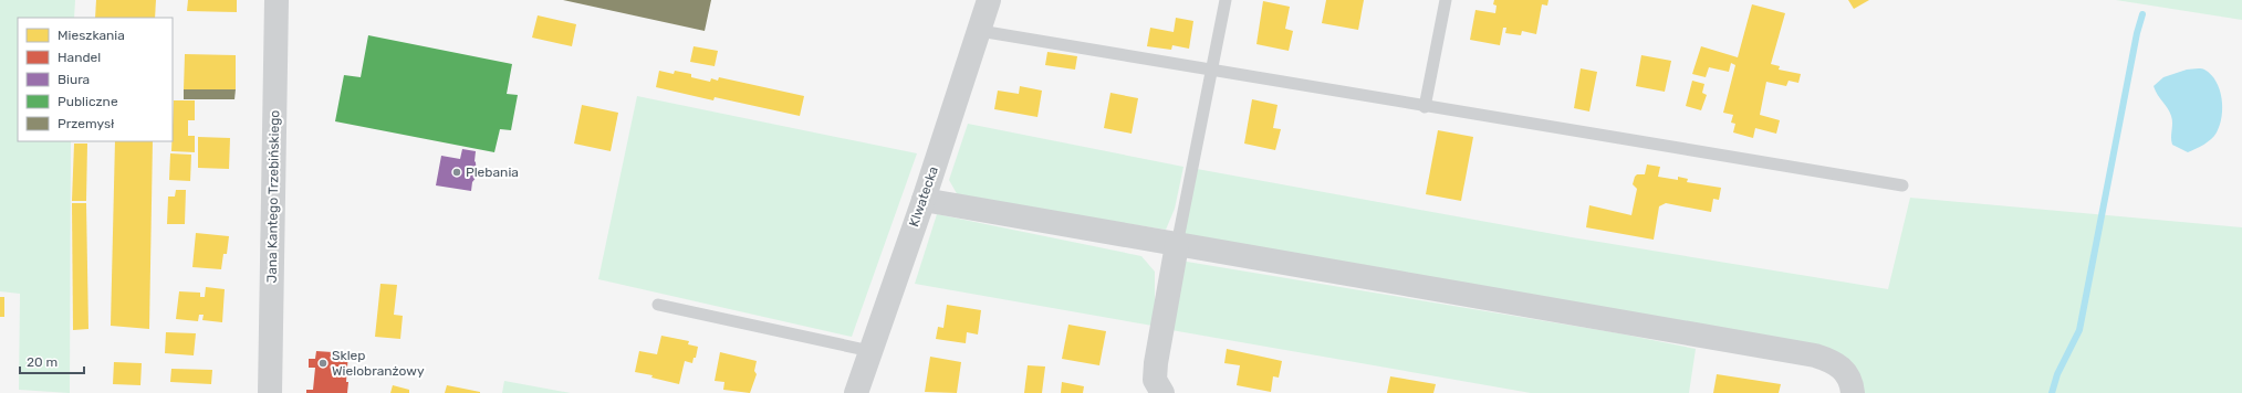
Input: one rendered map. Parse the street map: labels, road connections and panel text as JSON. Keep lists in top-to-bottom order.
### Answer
{
  "streets": {
    "street": ["Jana Kantego Trzebińskiego", "Klwatecka"]
  },
  "places": ["Plebania", "Sklep Wielobranżowy"],
  "legend": [
    "Mieszkania",
    "Handel",
    "Biura",
    "Publiczne",
    "Przemysł"
  ],
  "scale_bar": "20 m"
}
